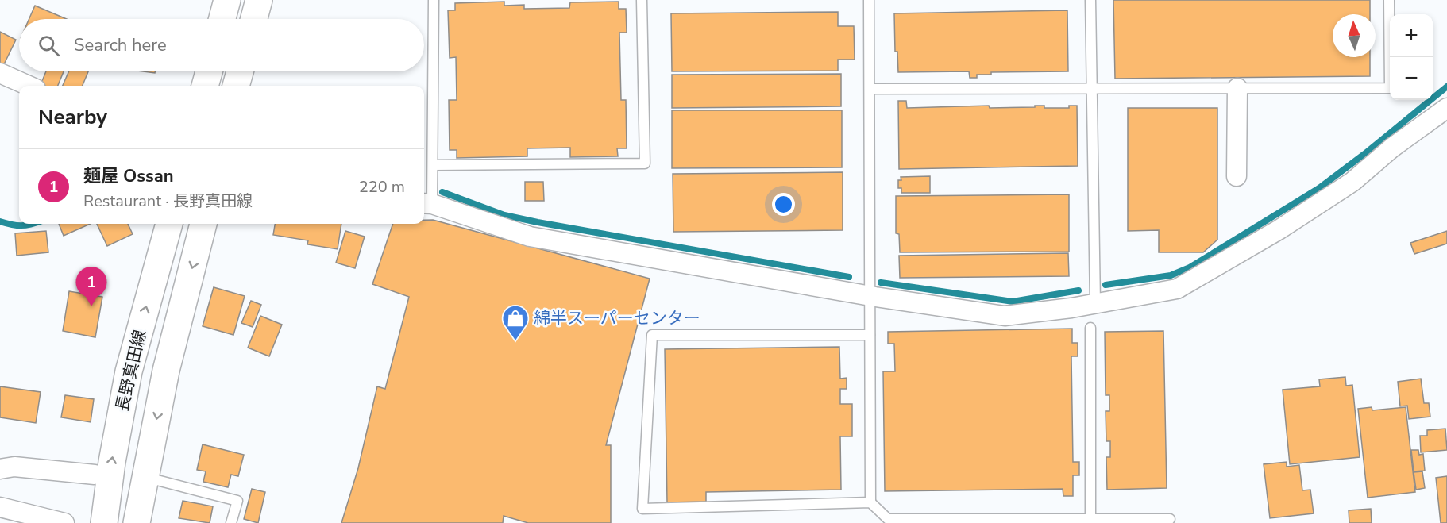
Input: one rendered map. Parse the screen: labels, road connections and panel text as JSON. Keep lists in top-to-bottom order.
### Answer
{
  "streets": {
    "main road": ["長野真田線"]
  },
  "places": {
    "shop": ["綿半スーパーセンター"]
  },
  "north": "top",
  "page": {
    "map_buttons": ["+", "−"],
    "search": "Search here",
    "heading": "Nearby",
    "list": [
      {
        "mark": "1",
        "name": "麺屋 Ossan",
        "note": "Restaurant · 長野真田線",
        "value": "220 m"
      }
    ],
    "pins": "1"
  }
}
